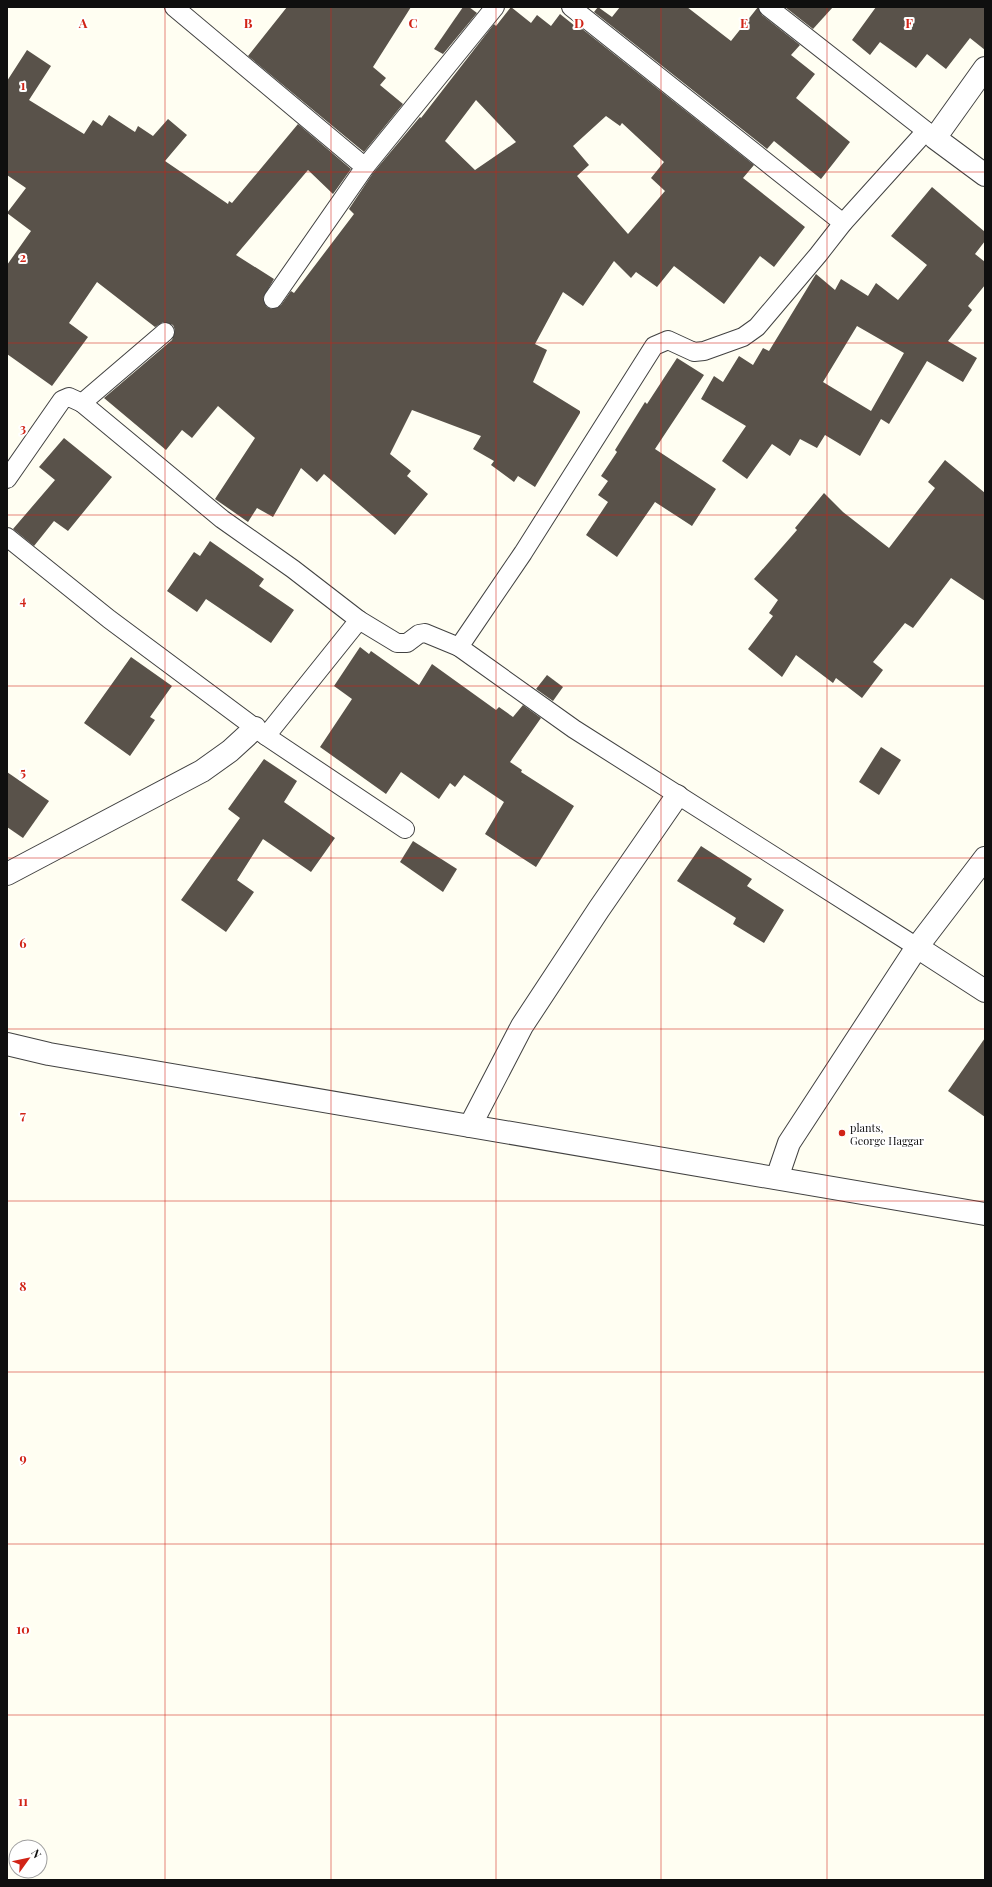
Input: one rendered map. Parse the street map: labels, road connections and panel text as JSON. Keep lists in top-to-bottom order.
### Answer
{
  "places": ["plants, George Haggar"],
  "north": "top right",
  "grid": {
    "columns": [
      "A",
      "B",
      "C",
      "D",
      "E",
      "F"
    ],
    "rows": [
      "1",
      "2",
      "3",
      "4",
      "5",
      "6",
      "7",
      "8",
      "9",
      "10",
      "11"
    ]
  }
}
